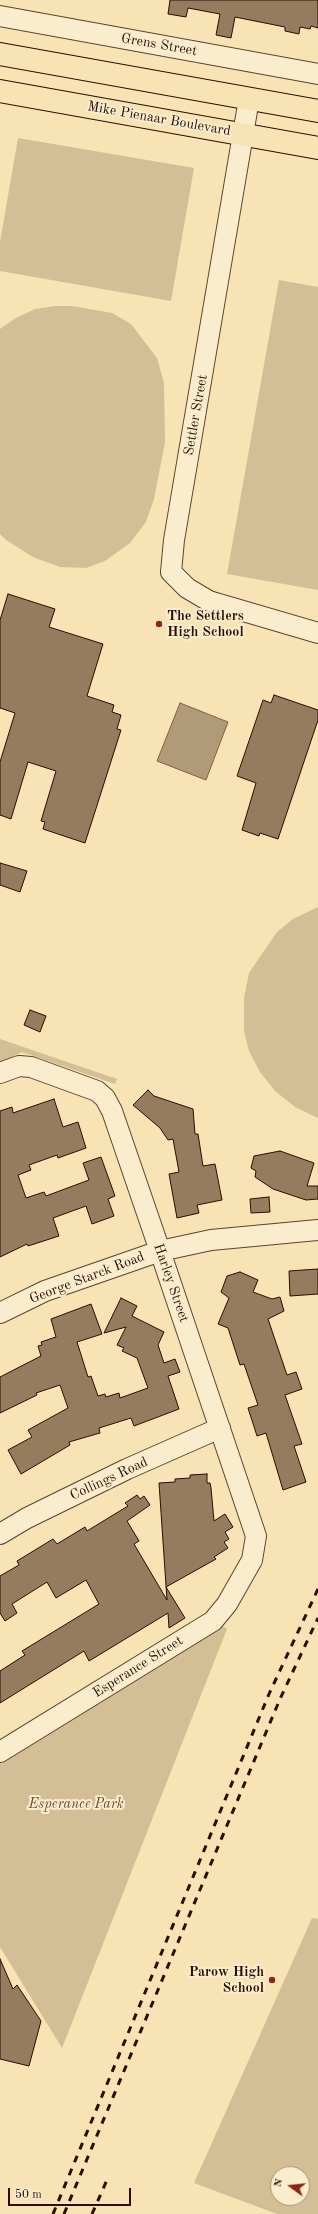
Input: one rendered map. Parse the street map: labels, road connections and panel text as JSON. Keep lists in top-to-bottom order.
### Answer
{
  "streets": {
    "main road": ["Mike Pienaar Boulevard"],
    "street": [
      "Grens Street",
      "Settler Street",
      "George Starck Road",
      "Harley Street",
      "Collings Road",
      "Esperance Street"
    ]
  },
  "crossings": [
    ["Mike Pienaar Boulevard", "Settler Street"],
    ["George Starck Road", "Harley Street"],
    ["Harley Street", "Collings Road"],
    ["Harley Street", "Esperance Street"]
  ],
  "parks": ["Esperance Park"],
  "places": ["The Settlers High School", "Parow High School"],
  "scale_bar": "50 m",
  "north": "left"
}
